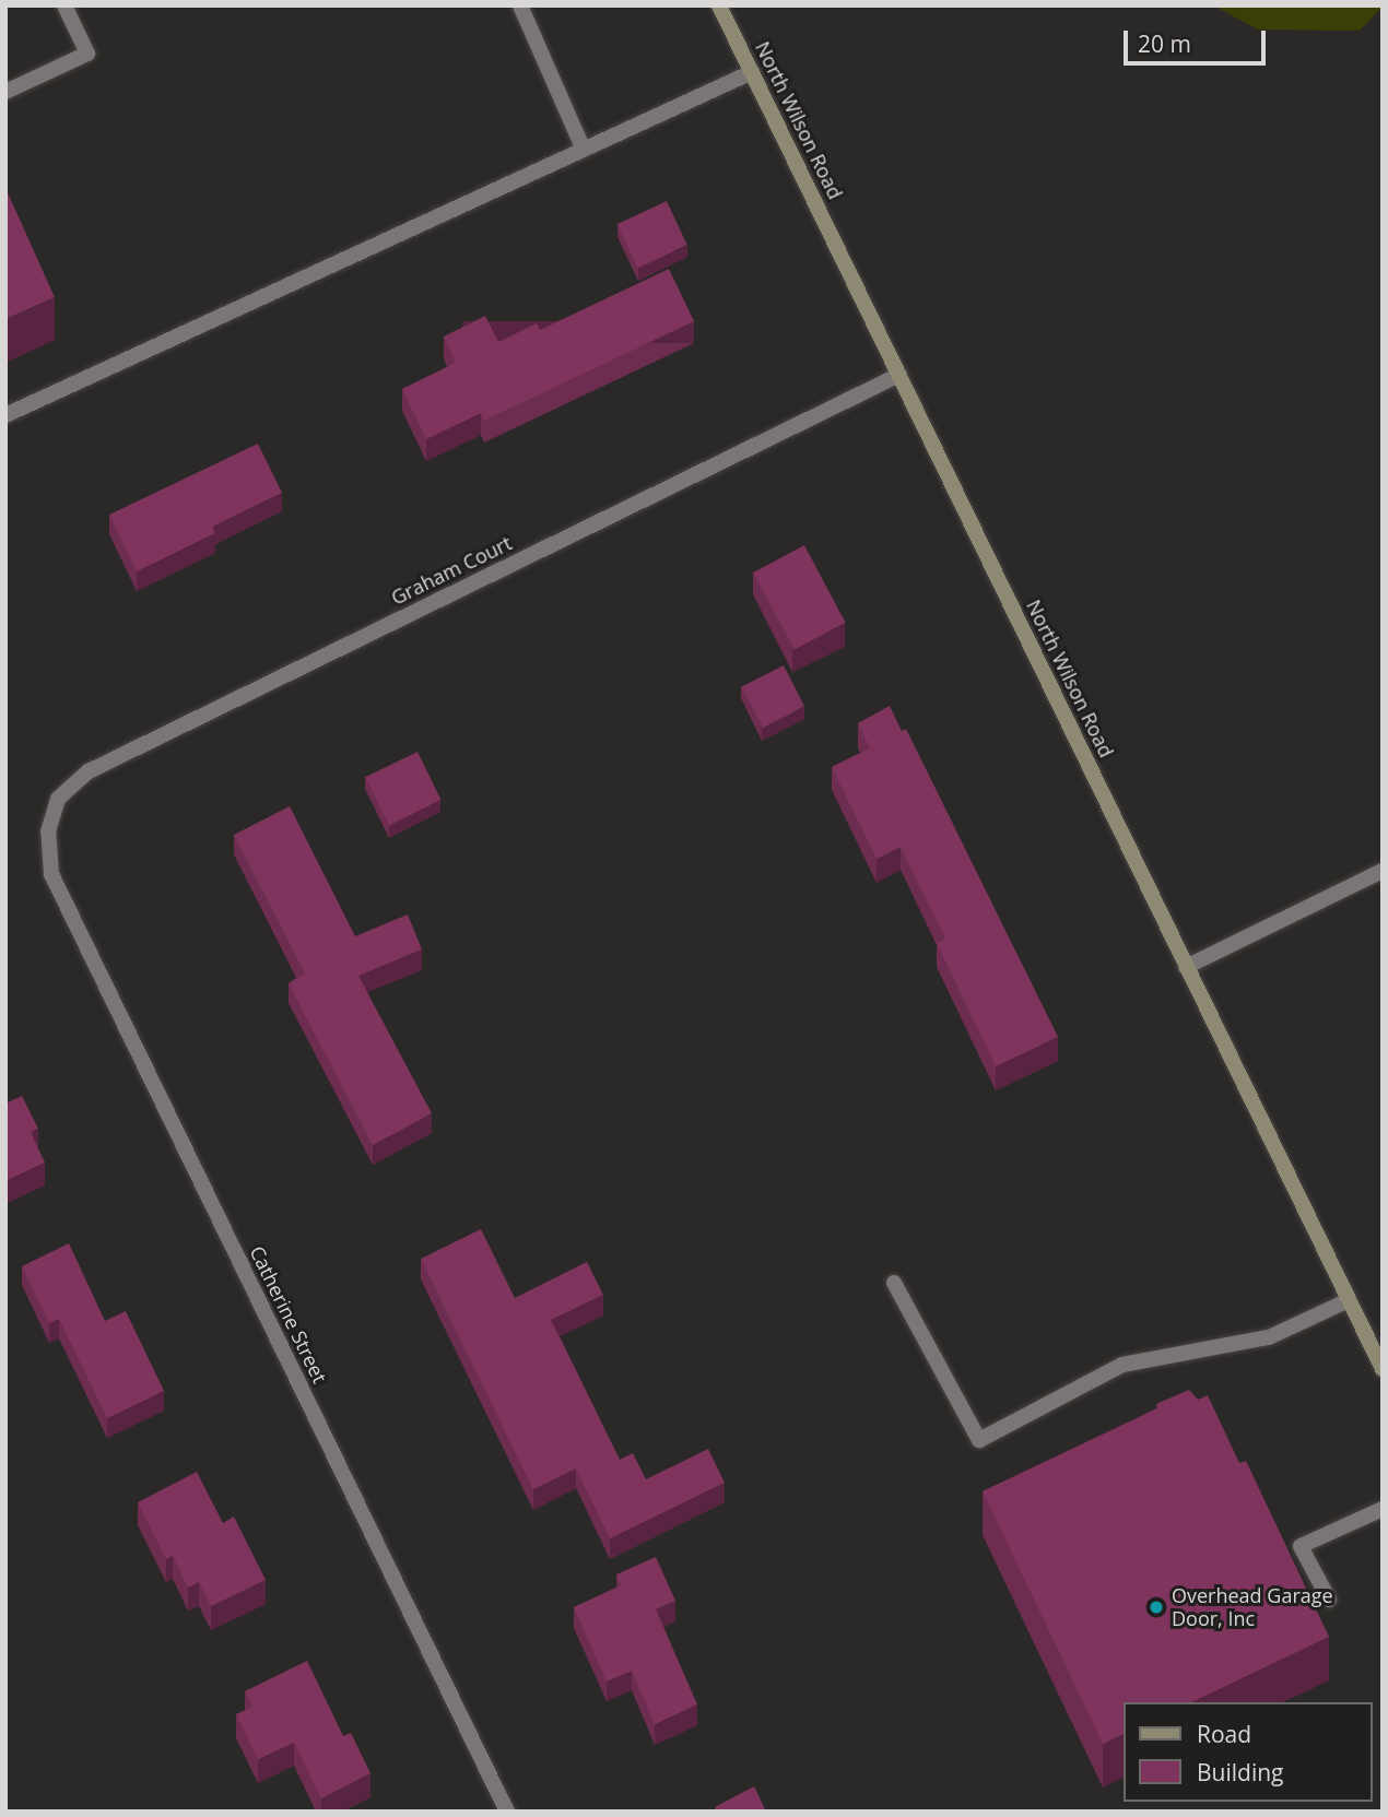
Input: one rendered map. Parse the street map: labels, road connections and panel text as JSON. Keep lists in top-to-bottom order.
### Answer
{
  "streets": {
    "street": ["North Wilson Road", "Graham Court", "Catherine Street"]
  },
  "crossings": [
    ["North Wilson Road", "Graham Court"],
    ["Graham Court", "Catherine Street"]
  ],
  "places": ["Overhead Garage Door, Inc"],
  "legend": ["Road", "Building"],
  "scale_bar": "20 m"
}
